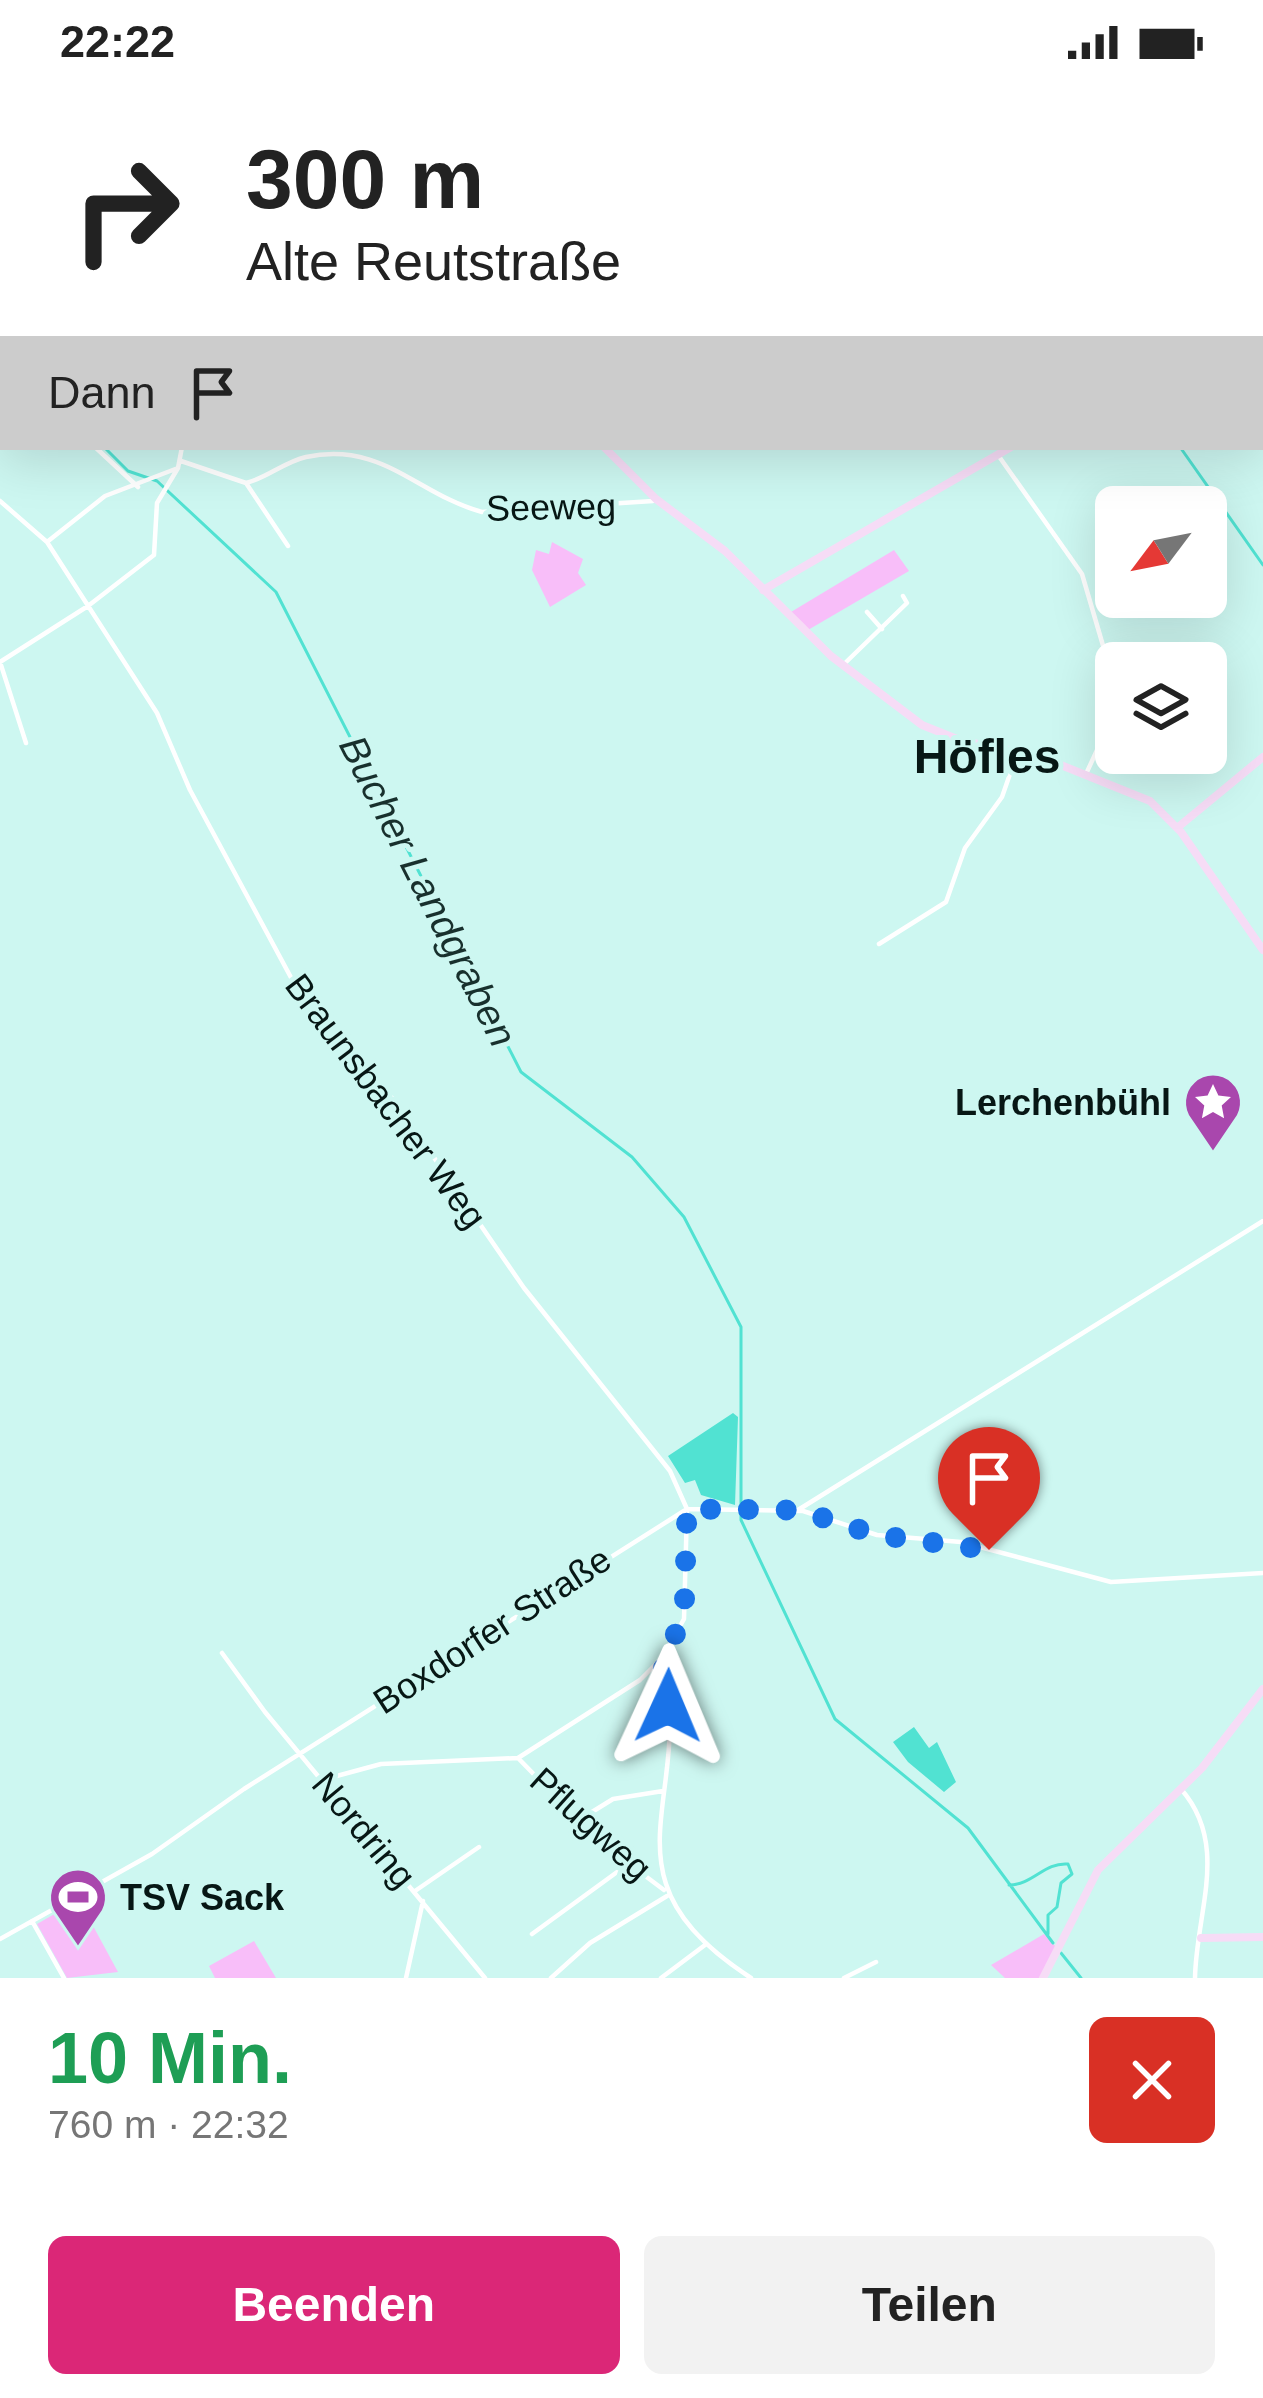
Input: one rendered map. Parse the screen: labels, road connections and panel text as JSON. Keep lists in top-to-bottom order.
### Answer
{
  "streets": {
    "street": [
      "Seeweg",
      "Braunsbacher Weg",
      "Boxdorfer Straße",
      "Pflugweg",
      "Nordring"
    ]
  },
  "crossings": [
    ["Braunsbacher Weg", "Boxdorfer Straße"],
    ["Boxdorfer Straße", "Nordring"]
  ],
  "districts": ["Höfles"],
  "water": ["Bucher Landgraben"],
  "places": {
    "place": ["Lerchenbühl"],
    "sports": ["TSV Sack"]
  },
  "north": "bottom left",
  "page": {
    "status": "22:22",
    "turn": ["300 m", "Alte Reutstraße"],
    "then": "Dann",
    "heading": ["10 Min.", "760 m · 22:32"],
    "buttons": ["Beenden", "Teilen"]
  }
}
